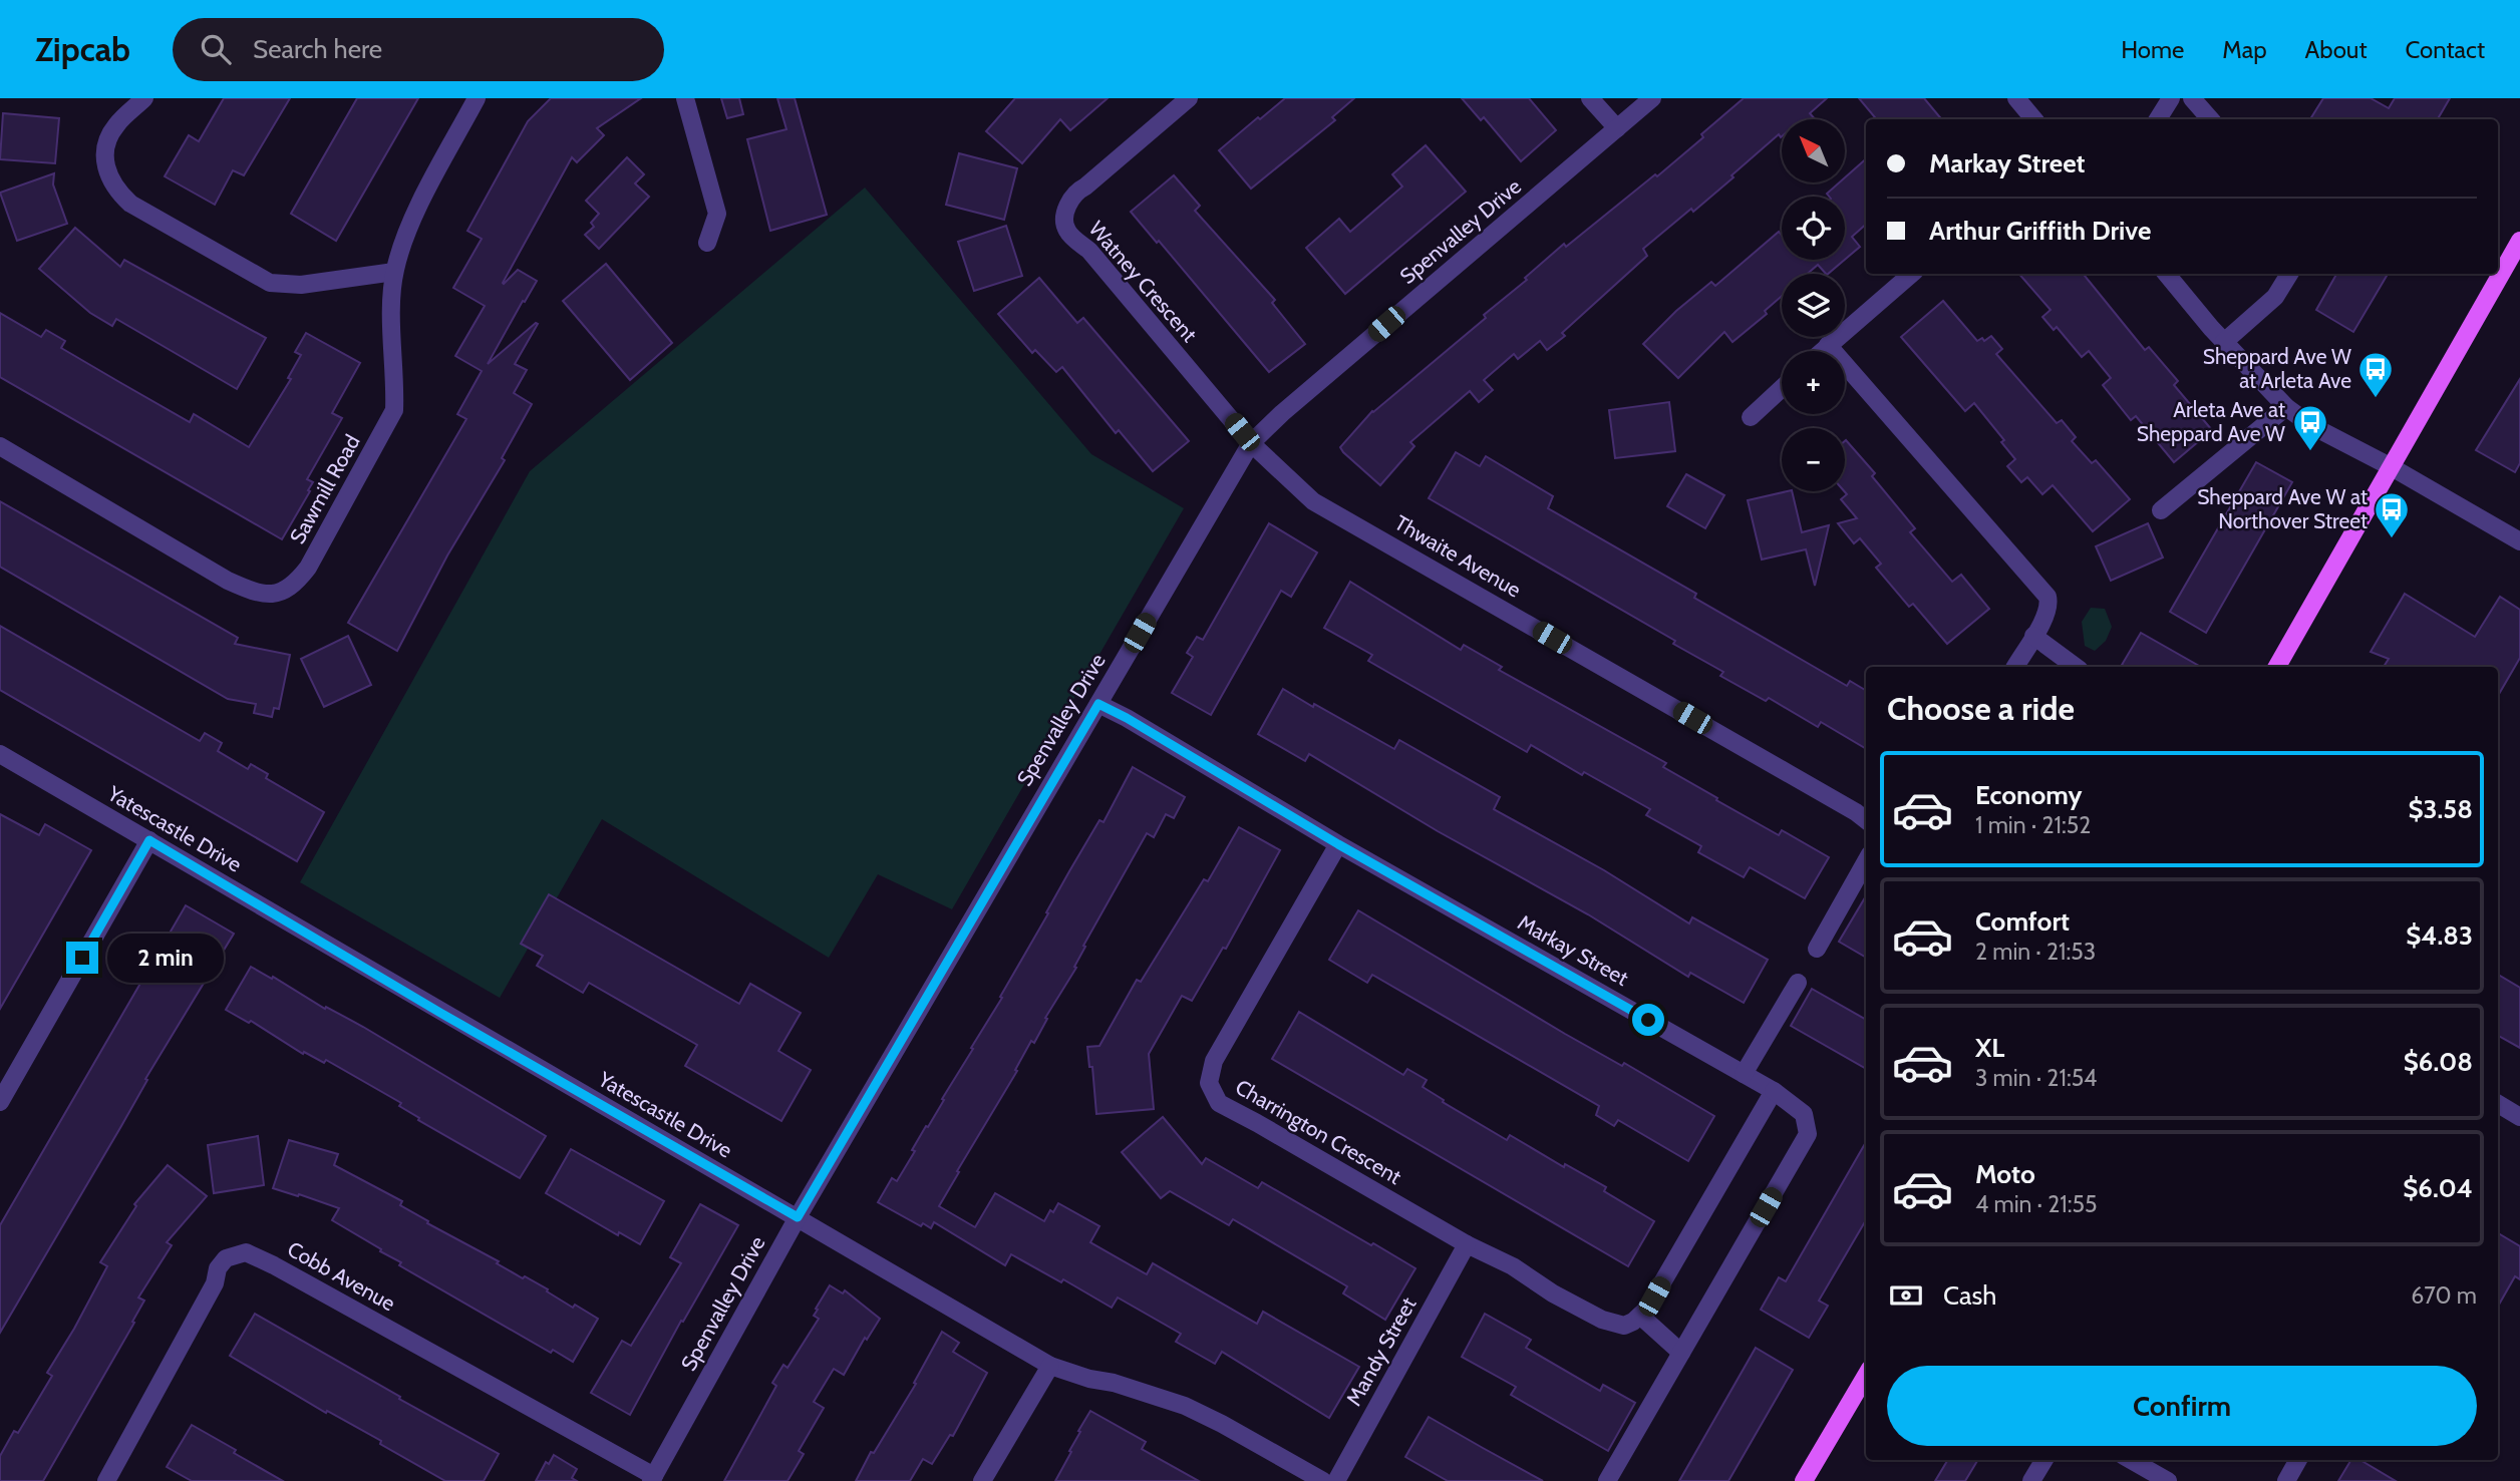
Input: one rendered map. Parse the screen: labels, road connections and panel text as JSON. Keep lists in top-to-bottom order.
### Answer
{
  "streets": {
    "street": [
      "Spenvalley Drive",
      "Watney Crescent",
      "Sawmill Road",
      "Thwaite Avenue",
      "Yatescastle Drive",
      "Markay Street",
      "Charrington Crescent",
      "Cobb Avenue",
      "Mandy Street"
    ]
  },
  "crossings": [
    ["Spenvalley Drive", "Watney Crescent"],
    ["Spenvalley Drive", "Thwaite Avenue"],
    ["Spenvalley Drive", "Yatescastle Drive"],
    ["Spenvalley Drive", "Markay Street"],
    ["Spenvalley Drive", "Cobb Avenue"],
    ["Watney Crescent", "Thwaite Avenue"],
    ["Markay Street", "Charrington Crescent"],
    ["Charrington Crescent", "Mandy Street"]
  ],
  "places": {
    "bus stop": ["Sheppard Ave W at Arleta Ave", "Arleta Ave at Sheppard Ave W", "Sheppard Ave W at Northover Street"]
  },
  "north": "top left",
  "page": {
    "header": "Zipcab",
    "search": "Search here",
    "nav": [
      "Home",
      "Map",
      "About",
      "Contact"
    ],
    "map_buttons": ["+", "−"],
    "banner": ["Markay Street", "Arthur Griffith Drive"],
    "heading": "Choose a ride",
    "list": [
      {
        "name": "Economy",
        "note": "1 min · 21:52",
        "value": "$3.58"
      },
      {
        "name": "Comfort",
        "note": "2 min · 21:53",
        "value": "$4.83"
      },
      {
        "name": "XL",
        "note": "3 min · 21:54",
        "value": "$6.08"
      },
      {
        "name": "Moto",
        "note": "4 min · 21:55",
        "value": "$6.04"
      }
    ],
    "bubble": "2 min",
    "pay": ["Cash", "670 m"],
    "buttons": "Confirm"
  }
}
